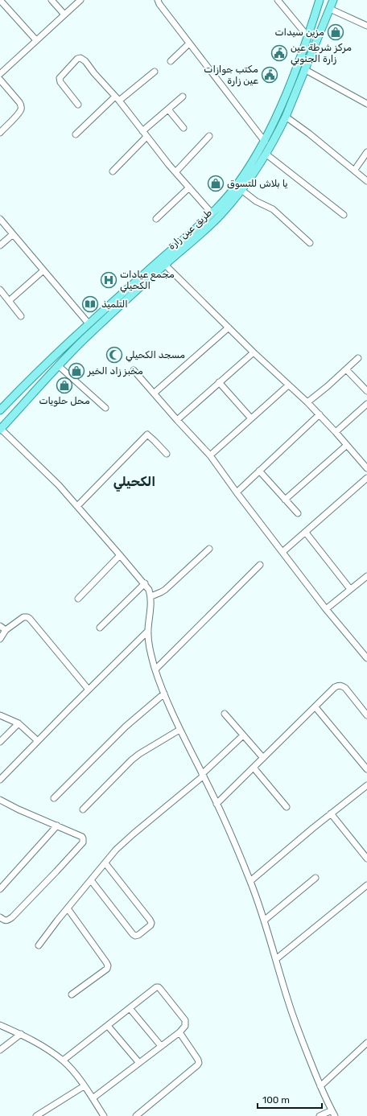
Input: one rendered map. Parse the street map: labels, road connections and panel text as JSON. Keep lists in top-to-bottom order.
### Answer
{
  "streets": {
    "main road": ["طريق عين زارة"]
  },
  "districts": ["الكحيلي"],
  "places": {
    "shop": [
      "مزين سيدات",
      "يا بلاش للتسوق",
      "مخبز زاد الخير",
      "محل حلويات"
    ],
    "public building": ["مركز شرطة عين زارة الجنوبي", "مكتب جوازات عين زارة"],
    "hospital": ["مجمع عيادات الكحيلي"],
    "library": ["التلميذ"],
    "mosque": ["مسجد الكحيلي"]
  },
  "scale_bar": "100 m"
}
